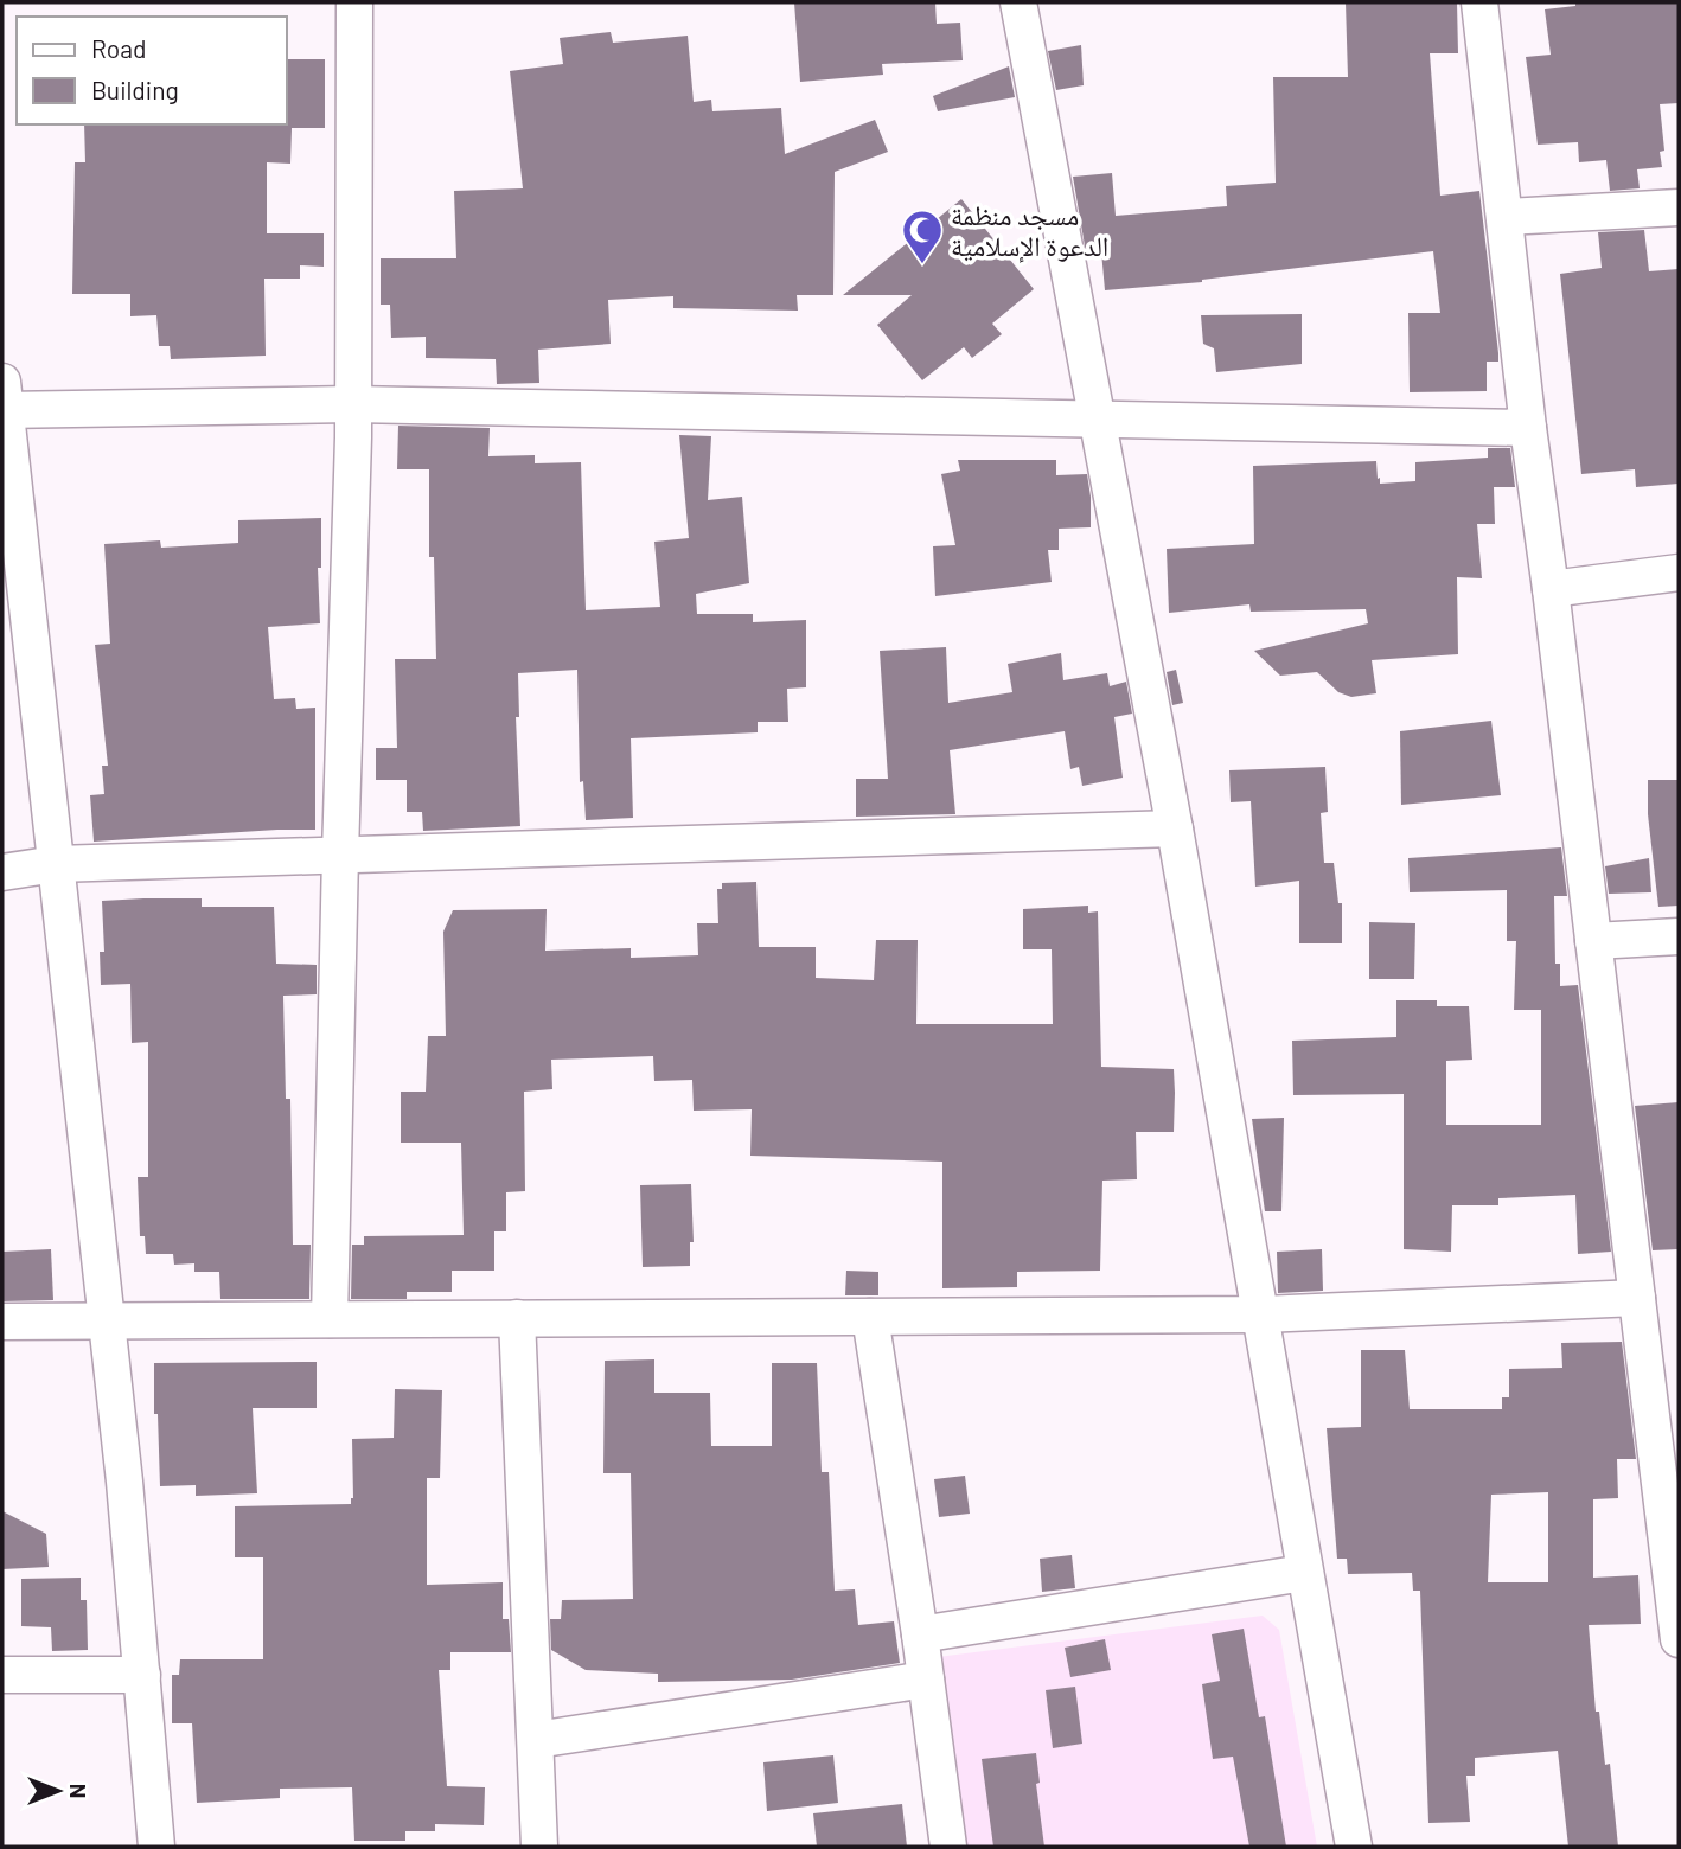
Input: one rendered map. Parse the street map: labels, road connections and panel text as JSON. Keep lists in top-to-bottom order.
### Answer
{
  "places": {
    "mosque": ["مسجد منظمة الدعوة الإسلامية"]
  },
  "legend": ["Road", "Building"],
  "north": "right"
}
